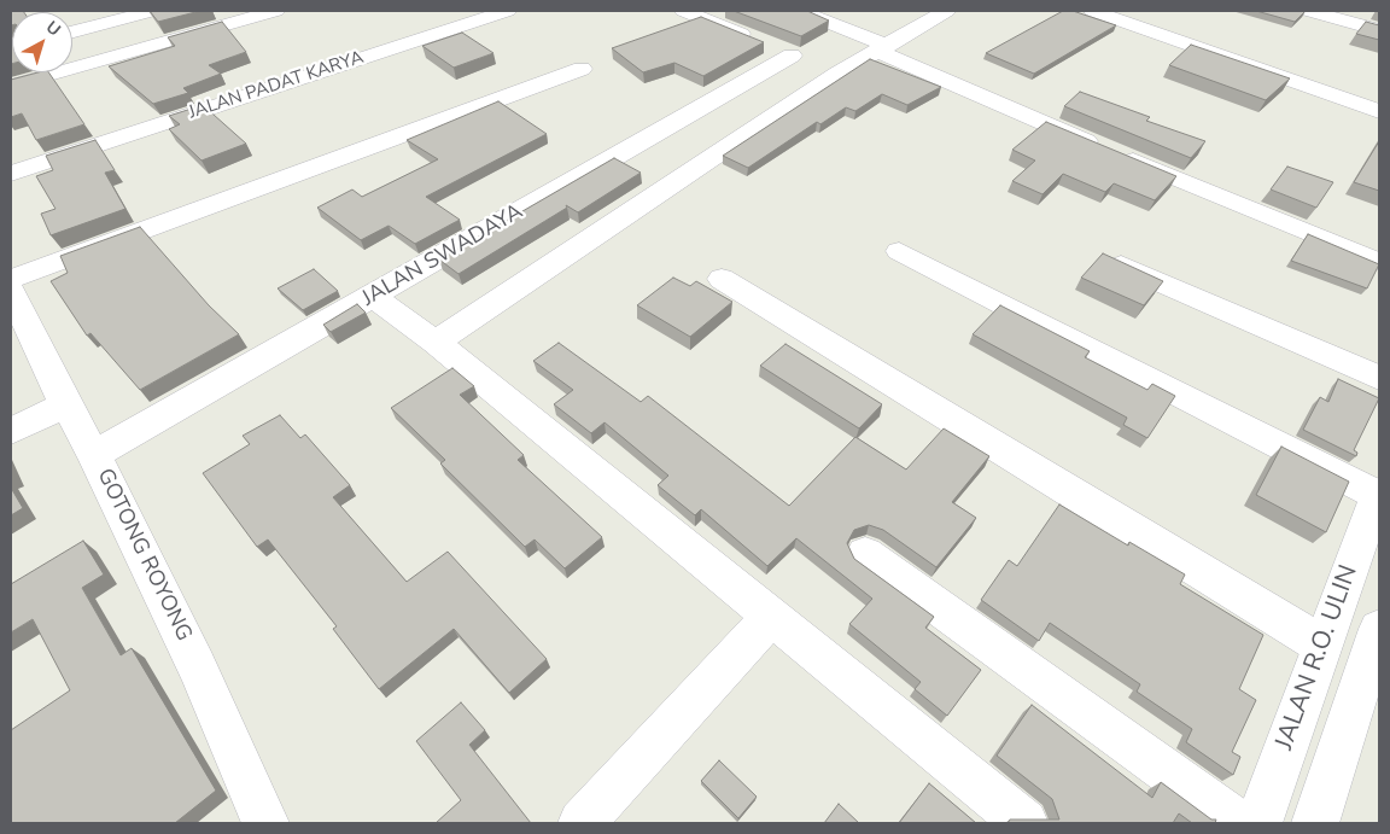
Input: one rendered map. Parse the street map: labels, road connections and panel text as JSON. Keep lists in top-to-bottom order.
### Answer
{
  "streets": {
    "street": [
      "JALAN PADAT KARYA",
      "JALAN SWADAYA",
      "GOTONG ROYONG",
      "JALAN R.O. ULIN"
    ]
  },
  "crossings": [
    ["JALAN SWADAYA", "GOTONG ROYONG"]
  ],
  "north": "top right"
}
